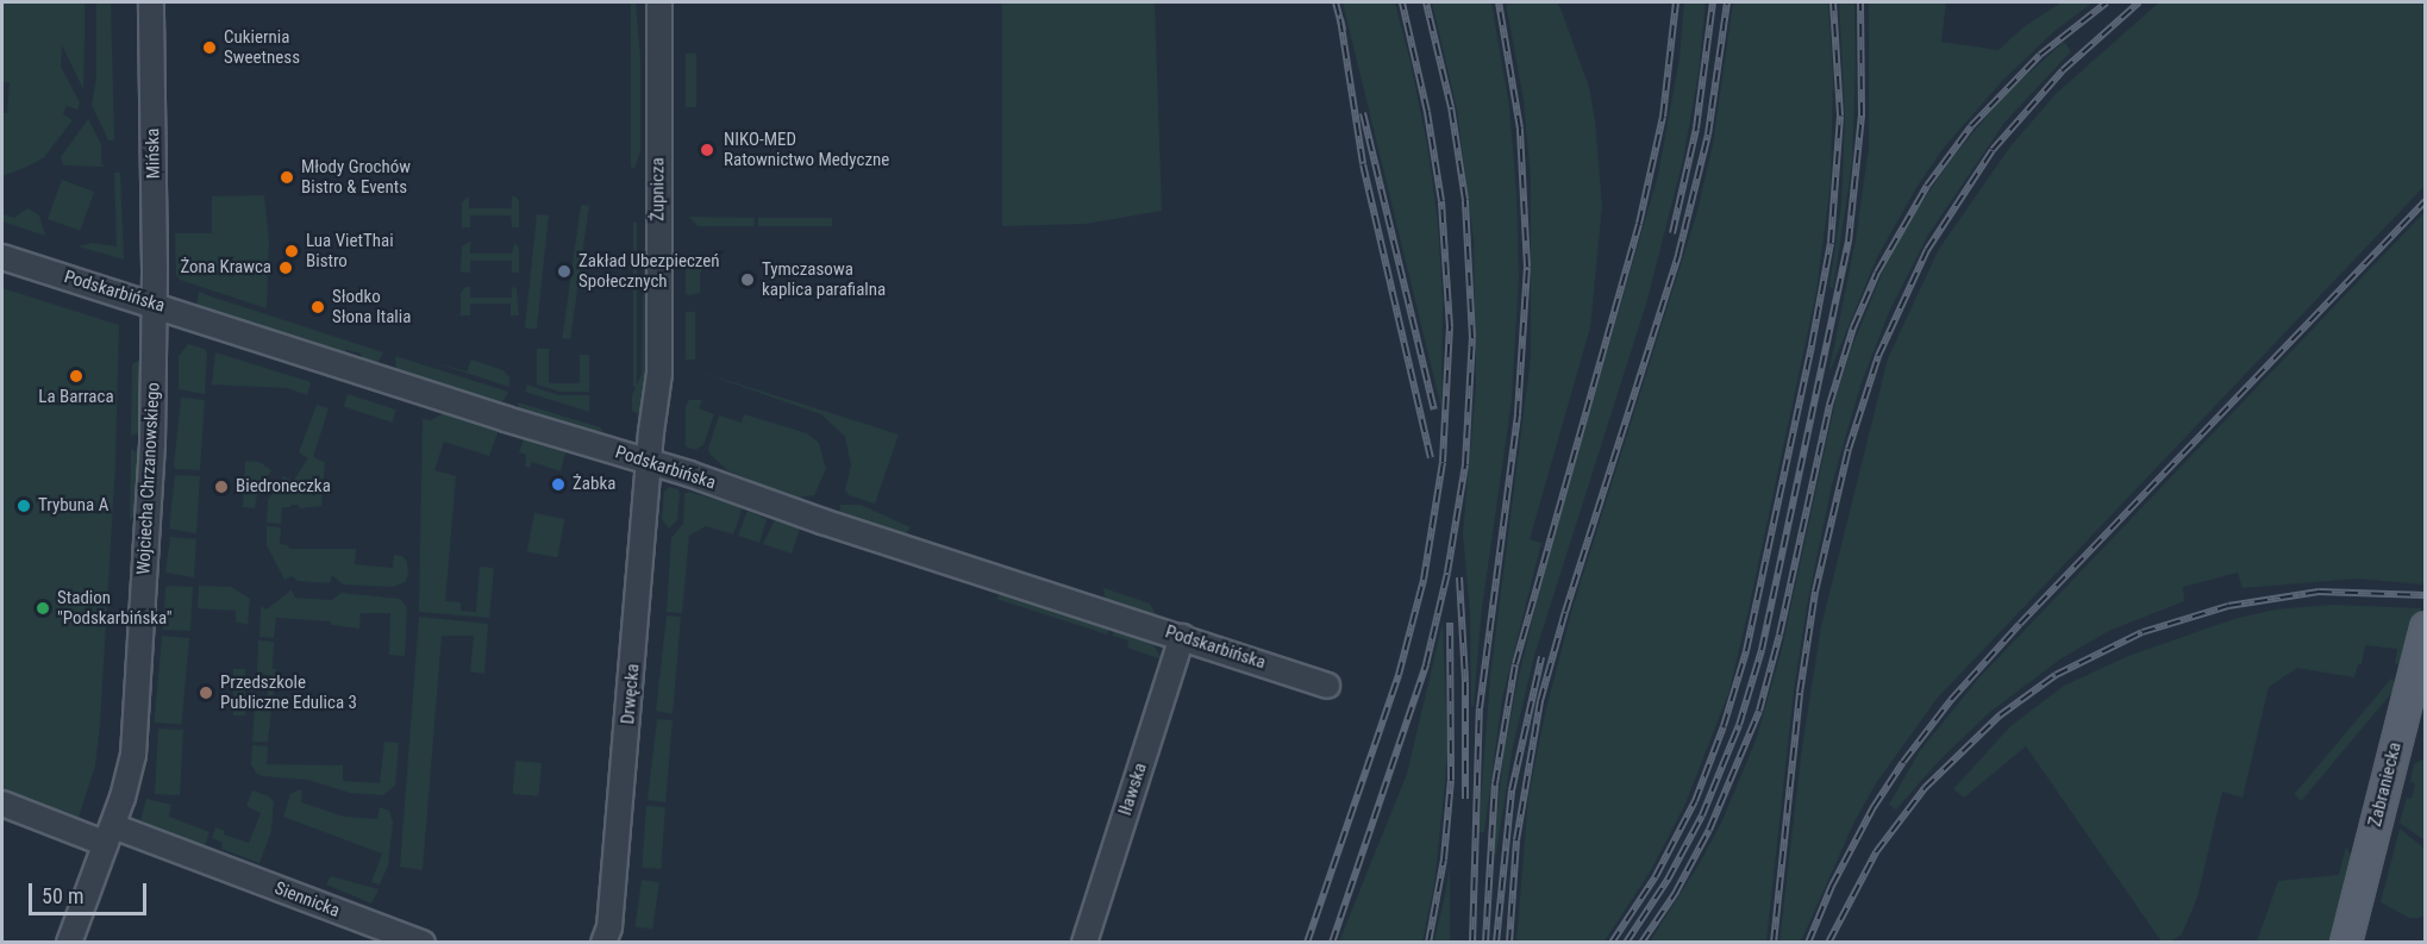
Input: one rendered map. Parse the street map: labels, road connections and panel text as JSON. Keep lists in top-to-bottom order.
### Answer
{
  "streets": {
    "main road": ["Zabraniecka"],
    "street": [
      "Mińska",
      "Żupnicza",
      "Podskarbińska",
      "Wojciecha Chrzanowskiego",
      "Drwęcka",
      "Iławska",
      "Siennicka"
    ]
  },
  "crossings": [
    ["Mińska", "Podskarbińska"],
    ["Mińska", "Wojciecha Chrzanowskiego"],
    ["Żupnicza", "Podskarbińska"],
    ["Żupnicza", "Drwęcka"],
    ["Podskarbińska", "Wojciecha Chrzanowskiego"],
    ["Podskarbińska", "Drwęcka"],
    ["Podskarbińska", "Iławska"],
    ["Wojciecha Chrzanowskiego", "Siennicka"]
  ],
  "places": [
    "Cukiernia Sweetness",
    "NIKO-MED Ratownictwo Medyczne",
    "Młody Grochów Bistro & Events",
    "Lua VietThai Bistro",
    "Żona Krawca",
    "Zakład Ubezpieczeń Społecznych",
    "Tymczasowa kaplica parafialna",
    "Słodko Słona Italia",
    "La Barraca",
    "Żabka",
    "Biedroneczka",
    "Trybuna A",
    "Stadion \"Podskarbińska\"",
    "Przedszkole Publiczne Edulica 3"
  ],
  "scale_bar": "50 m"
}
